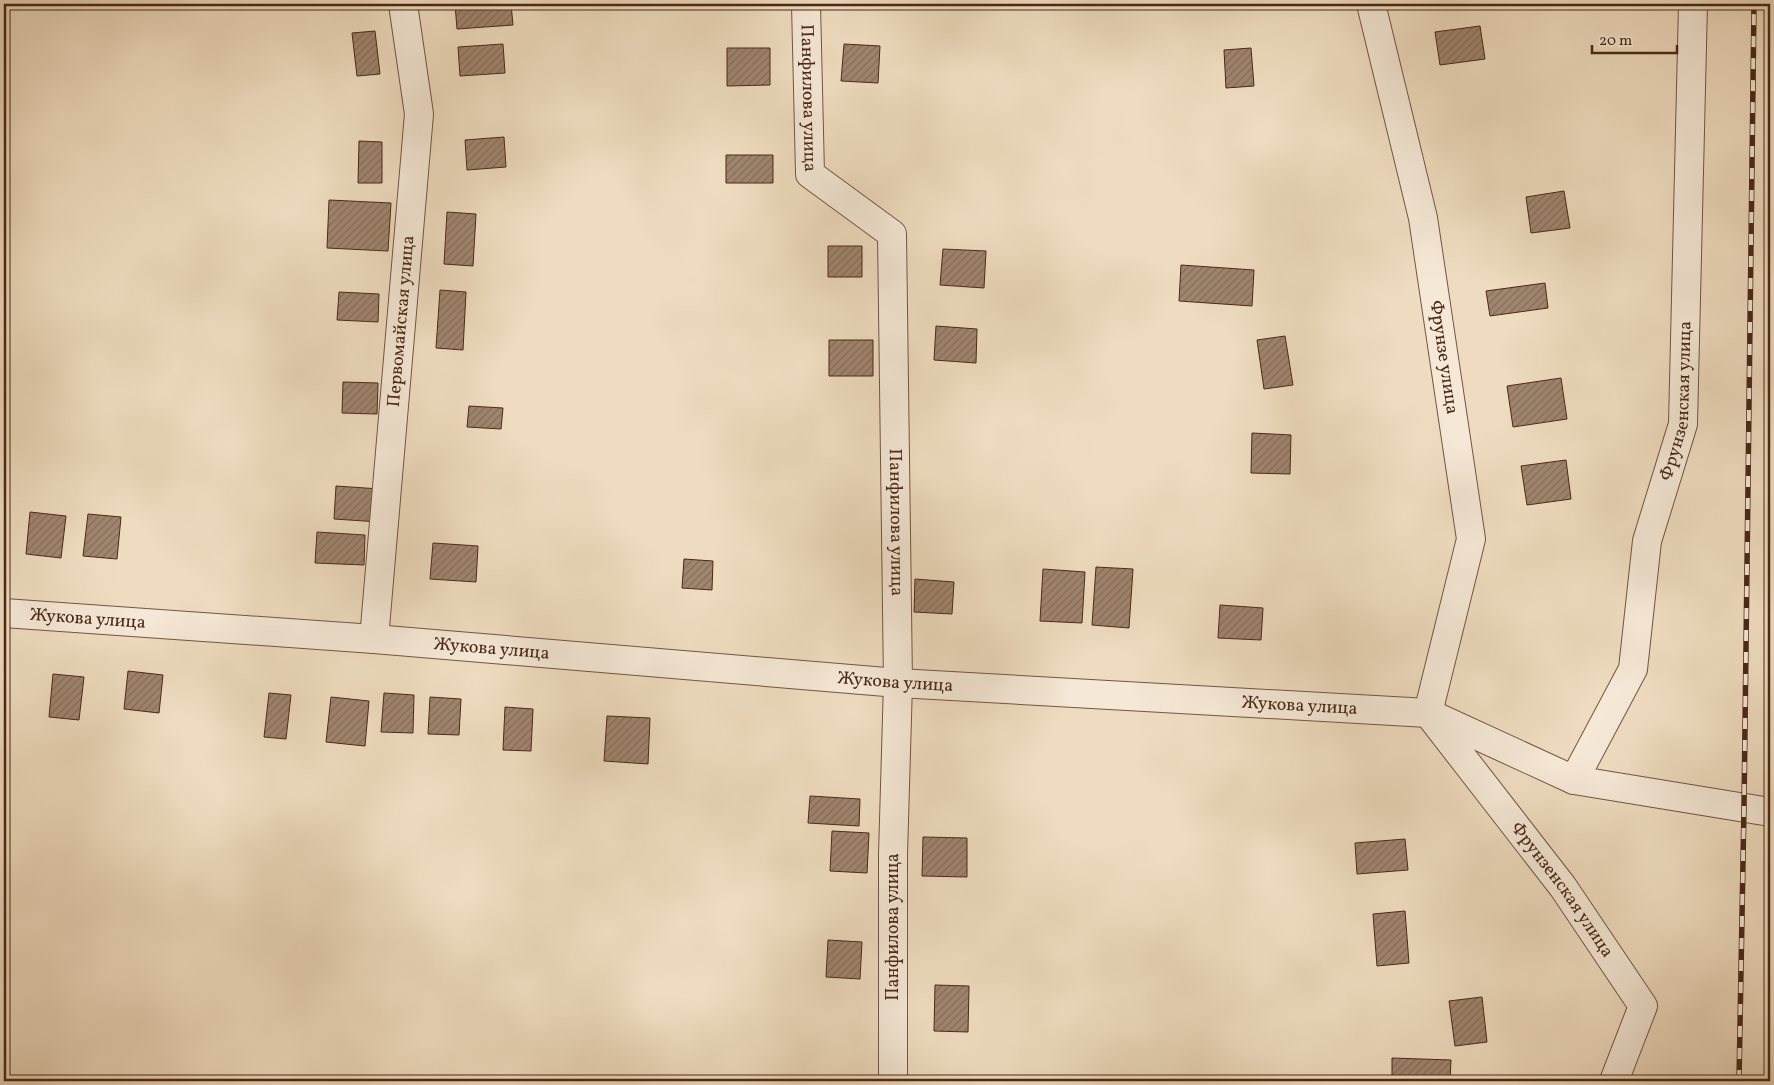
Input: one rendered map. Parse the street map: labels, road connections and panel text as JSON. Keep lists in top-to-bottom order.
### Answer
{
  "streets": {
    "street": [
      "Панфилова улица",
      "Первомайская улица",
      "Фрунзе улица",
      "Фрунзенская улица",
      "Жукова улица"
    ]
  },
  "crossings": [
    ["Панфилова улица", "Жукова улица"],
    ["Первомайская улица", "Жукова улица"],
    ["Фрунзе улица", "Фрунзенская улица"],
    ["Фрунзе улица", "Жукова улица"],
    ["Фрунзенская улица", "Жукова улица"]
  ],
  "scale_bar": "20 m"
}
